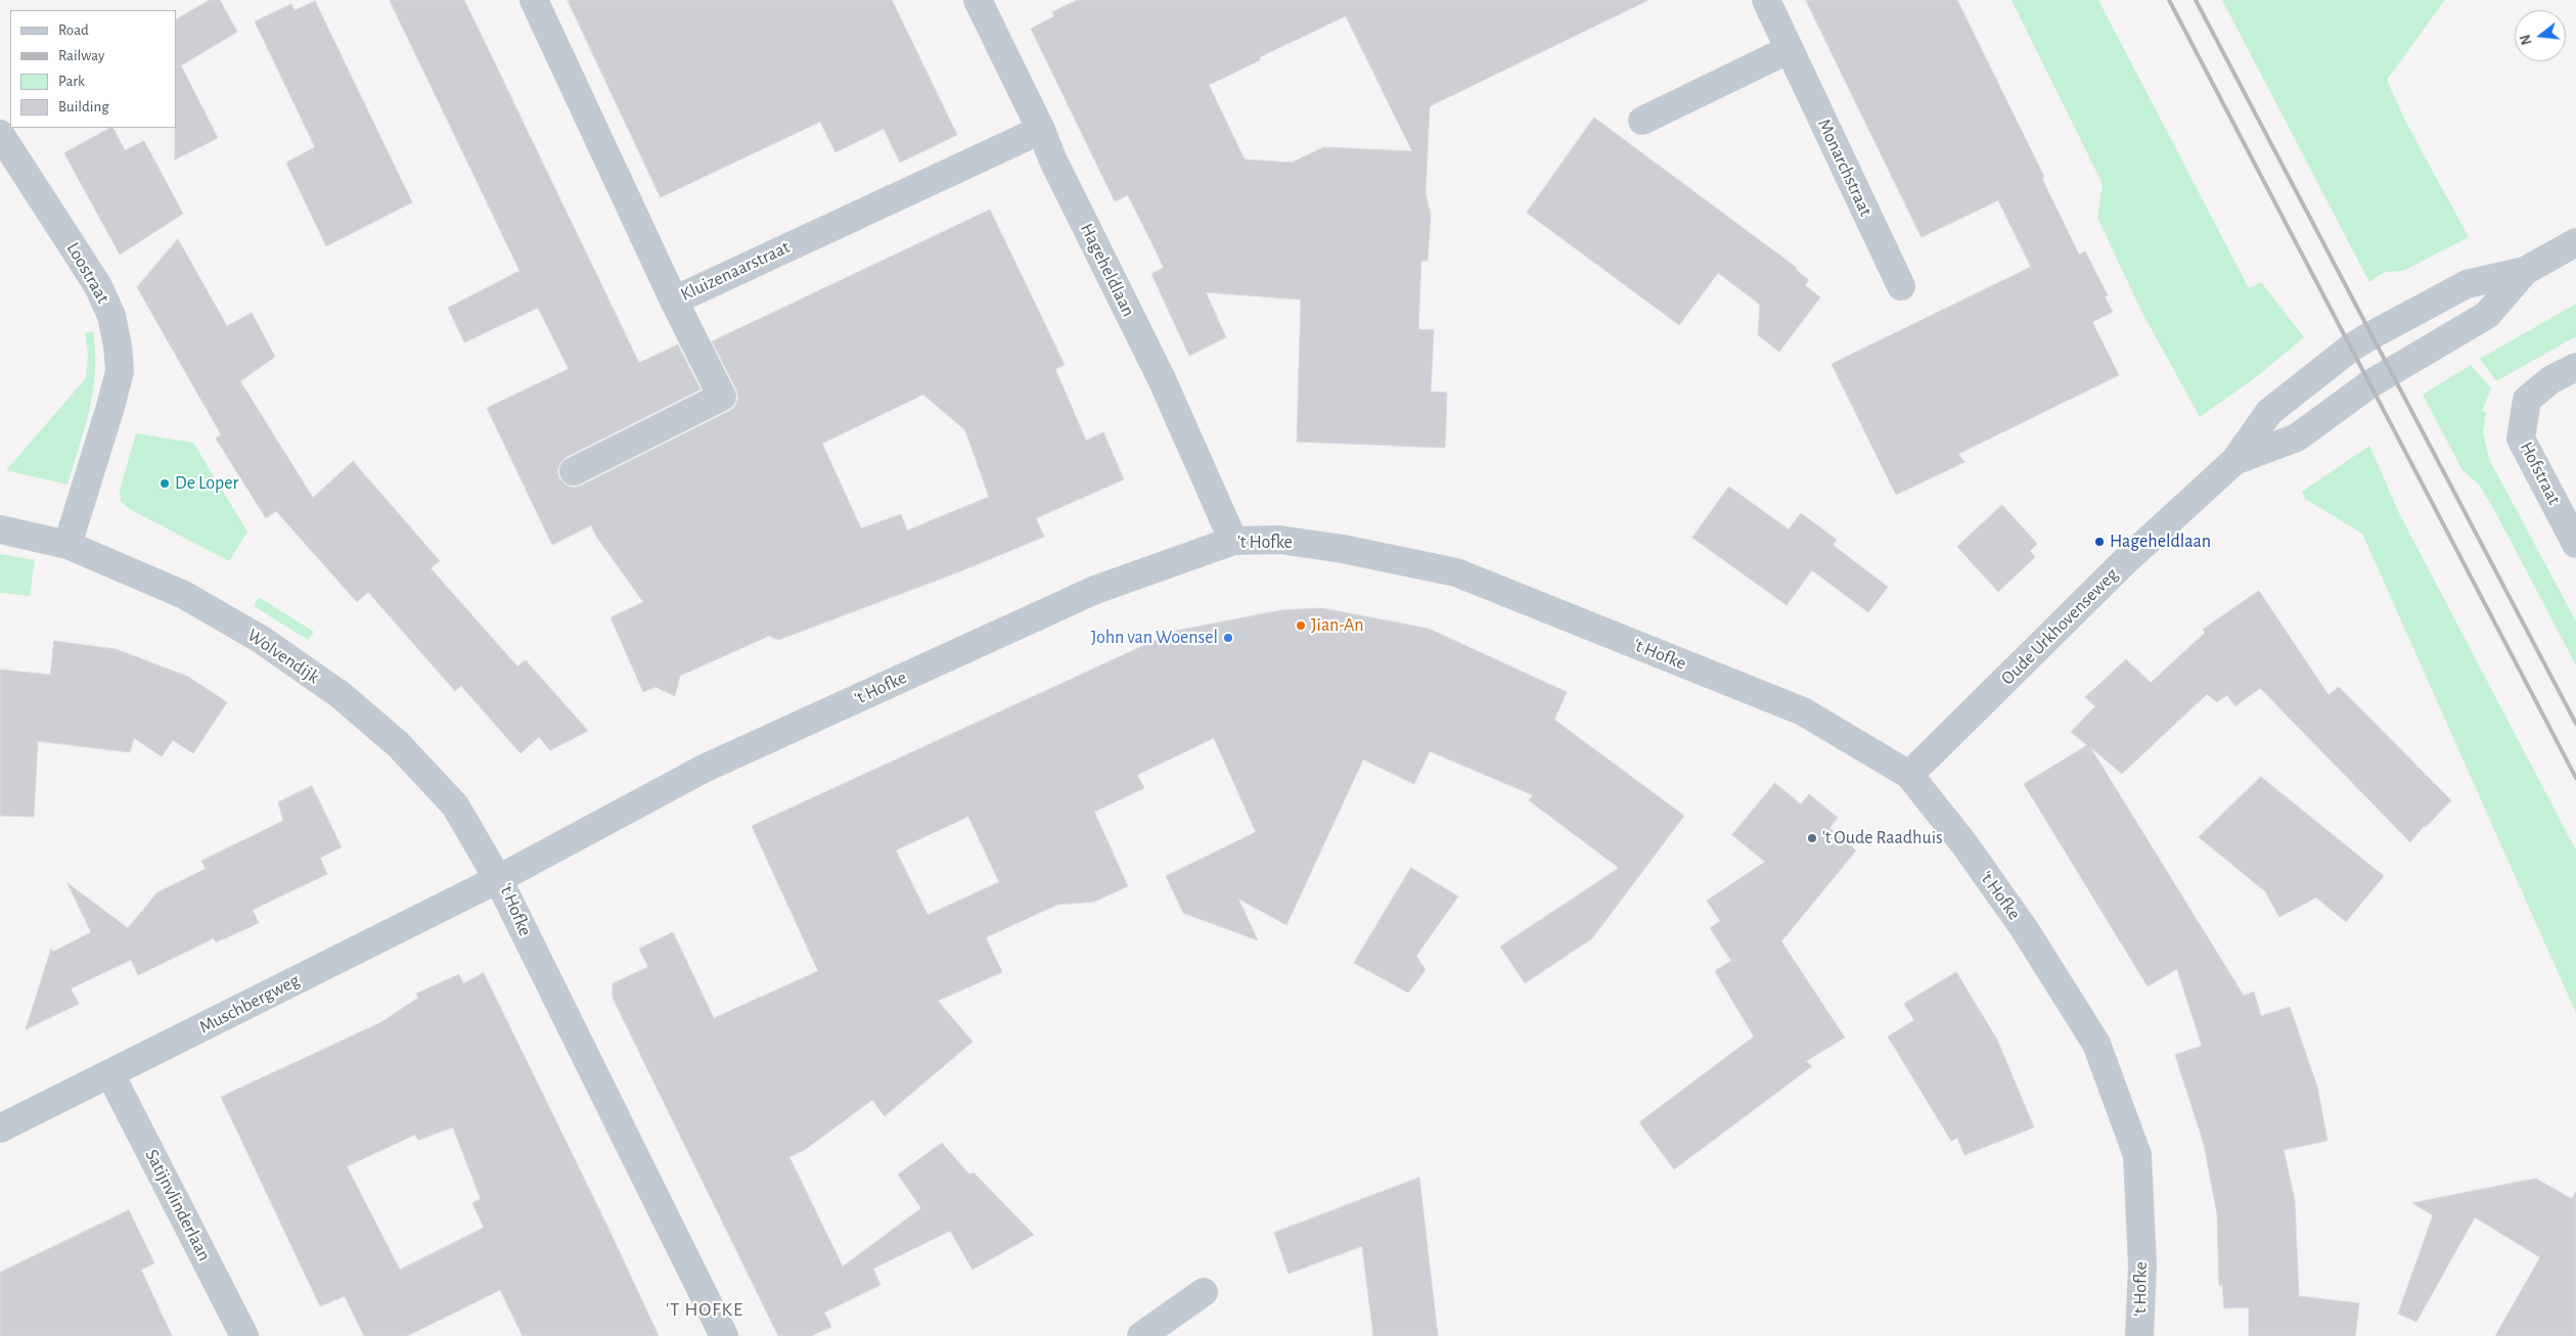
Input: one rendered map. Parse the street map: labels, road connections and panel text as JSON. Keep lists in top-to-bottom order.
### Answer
{
  "streets": {
    "street": [
      "Monarchstraat",
      "Hageheldlaan",
      "Kluizenaarstraat",
      "Loostraat",
      "Hofstraat",
      "'t Hofke",
      "Oude Urkhovenseweg",
      "Wolvendijk",
      "Muschbergweg",
      "Satijnvlinderlaan"
    ]
  },
  "crossings": [
    ["Hageheldlaan", "Kluizenaarstraat"],
    ["Hageheldlaan", "'t Hofke"],
    ["Loostraat", "Wolvendijk"],
    ["'t Hofke", "Oude Urkhovenseweg"],
    ["'t Hofke", "Wolvendijk"],
    ["'t Hofke", "Muschbergweg"],
    ["Wolvendijk", "Muschbergweg"],
    ["Muschbergweg", "Satijnvlinderlaan"]
  ],
  "districts": ["'T HOFKE"],
  "places": [
    "De Loper",
    "Hageheldlaan",
    "Jian-An",
    "John van Woensel",
    "'t Oude Raadhuis"
  ],
  "legend": [
    "Road",
    "Railway",
    "Park",
    "Building"
  ],
  "north": "left"
}
